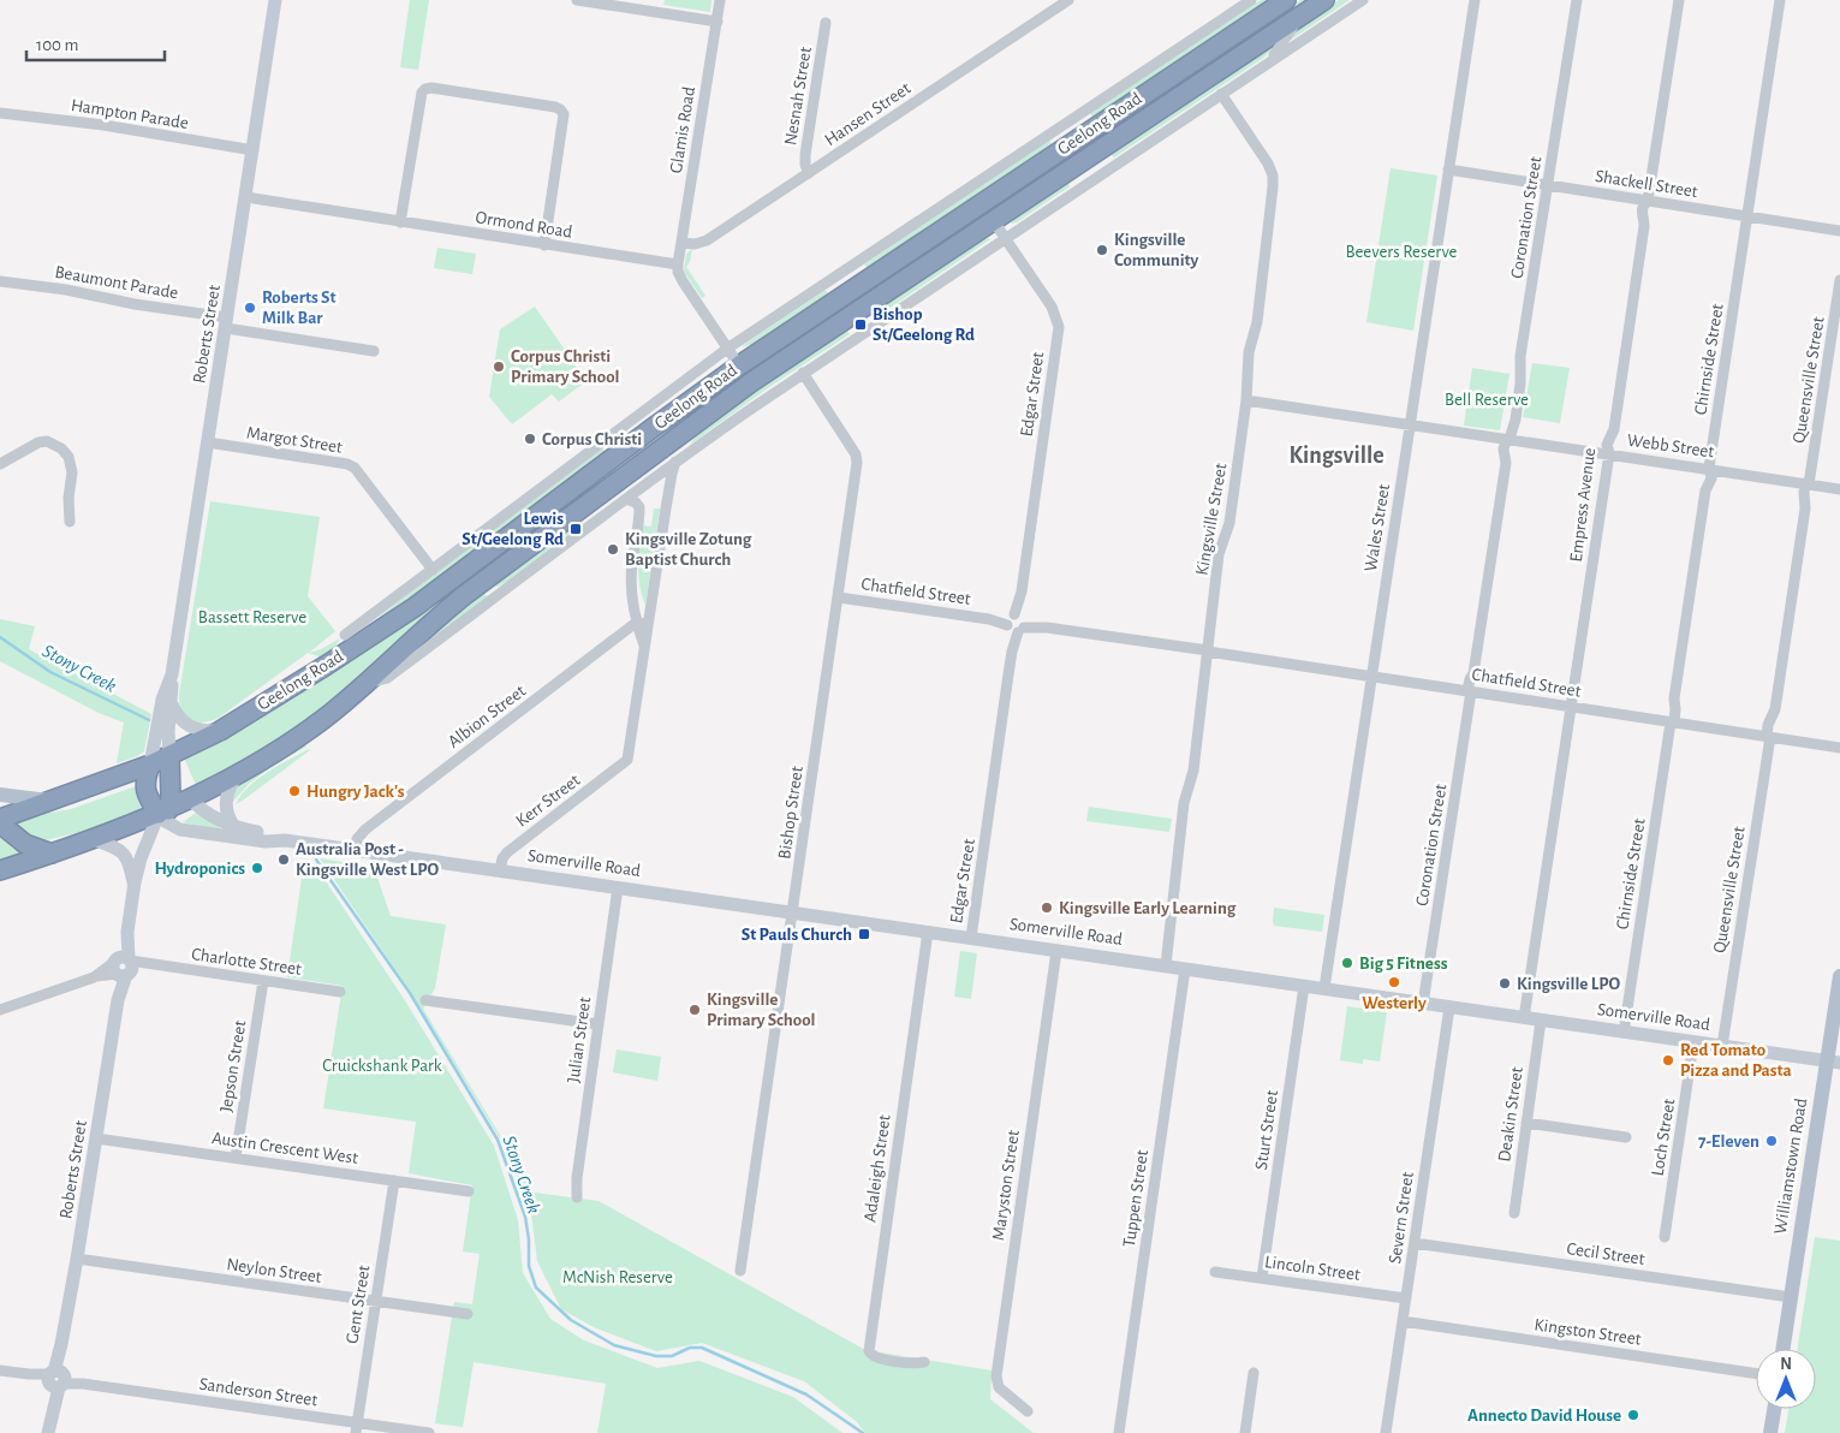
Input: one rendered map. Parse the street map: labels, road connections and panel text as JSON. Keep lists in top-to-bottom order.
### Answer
{
  "streets": {
    "highway": ["Geelong Road"],
    "main road": ["Roberts Street", "Somerville Road", "Williamstown Road"],
    "street": [
      "Nesnah Street",
      "Hampton Parade",
      "Hansen Street",
      "Glamis Road",
      "Shackell Street",
      "Coronation Street",
      "Ormond Road",
      "Beaumont Parade",
      "Chirnside Street",
      "Queensville Street",
      "Edgar Street",
      "Margot Street",
      "Webb Street",
      "Empress Avenue",
      "Kingsville Street",
      "Wales Street",
      "Chatfield Street",
      "Albion Street",
      "Kerr Street",
      "Bishop Street",
      "Charlotte Street",
      "Julian Street",
      "Jepson Street",
      "Deakin Street",
      "Sturt Street",
      "Loch Street",
      "Austin Crescent West",
      "Adaleigh Street",
      "Maryston Street",
      "Tuppen Street",
      "Severn Street",
      "Cecil Street",
      "Lincoln Street",
      "Neylon Street",
      "Gent Street",
      "Kingston Street",
      "Sanderson Street"
    ]
  },
  "crossings": [
    ["Nesnah Street", "Hansen Street"],
    ["Hampton Parade", "Roberts Street"],
    ["Hansen Street", "Glamis Road"],
    ["Geelong Road", "Roberts Street"],
    ["Geelong Road", "Edgar Street"],
    ["Geelong Road", "Margot Street"],
    ["Geelong Road", "Kingsville Street"],
    ["Geelong Road", "Bishop Street"],
    ["Geelong Road", "Somerville Road"],
    ["Glamis Road", "Ormond Road"],
    ["Shackell Street", "Coronation Street"],
    ["Shackell Street", "Chirnside Street"],
    ["Shackell Street", "Empress Avenue"],
    ["Shackell Street", "Wales Street"],
    ["Coronation Street", "Webb Street"],
    ["Coronation Street", "Chatfield Street"],
    ["Coronation Street", "Somerville Road"],
    ["Ormond Road", "Roberts Street"],
    ["Beaumont Parade", "Roberts Street"],
    ["Roberts Street", "Margot Street"],
    ["Roberts Street", "Somerville Road"],
    ["Roberts Street", "Charlotte Street"],
    ["Roberts Street", "Austin Crescent West"],
    ["Roberts Street", "Neylon Street"],
    ["Roberts Street", "Sanderson Street"],
    ["Chirnside Street", "Webb Street"],
    ["Chirnside Street", "Chatfield Street"],
    ["Chirnside Street", "Somerville Road"],
    ["Queensville Street", "Webb Street"],
    ["Queensville Street", "Chatfield Street"],
    ["Queensville Street", "Somerville Road"],
    ["Edgar Street", "Chatfield Street"],
    ["Edgar Street", "Somerville Road"],
    ["Webb Street", "Empress Avenue"],
    ["Webb Street", "Kingsville Street"],
    ["Webb Street", "Wales Street"],
    ["Empress Avenue", "Chatfield Street"],
    ["Empress Avenue", "Somerville Road"],
    ["Kingsville Street", "Chatfield Street"],
    ["Kingsville Street", "Somerville Road"],
    ["Wales Street", "Chatfield Street"],
    ["Wales Street", "Somerville Road"],
    ["Chatfield Street", "Bishop Street"],
    ["Albion Street", "Somerville Road"],
    ["Kerr Street", "Somerville Road"],
    ["Bishop Street", "Somerville Road"],
    ["Somerville Road", "Julian Street"],
    ["Somerville Road", "Deakin Street"],
    ["Somerville Road", "Sturt Street"],
    ["Somerville Road", "Loch Street"],
    ["Somerville Road", "Williamstown Road"],
    ["Somerville Road", "Adaleigh Street"],
    ["Somerville Road", "Maryston Street"],
    ["Somerville Road", "Tuppen Street"],
    ["Somerville Road", "Severn Street"],
    ["Charlotte Street", "Jepson Street"],
    ["Jepson Street", "Austin Crescent West"],
    ["Sturt Street", "Lincoln Street"],
    ["Austin Crescent West", "Gent Street"],
    ["Williamstown Road", "Cecil Street"],
    ["Severn Street", "Cecil Street"],
    ["Severn Street", "Lincoln Street"],
    ["Severn Street", "Kingston Street"],
    ["Neylon Street", "Gent Street"],
    ["Gent Street", "Sanderson Street"]
  ],
  "districts": ["Kingsville"],
  "water": ["Stony Creek"],
  "parks": [
    "Beevers Reserve",
    "Bell Reserve",
    "Bassett Reserve",
    "Cruickshank Park",
    "McNish Reserve"
  ],
  "places": {
    "other": [
      "Kingsville Community",
      "Roberts St Milk Bar",
      "Corpus Christi Primary School",
      "Corpus Christi",
      "Kingsville Zotung Baptist Church",
      "Hungry Jack's",
      "Australia Post - Kingsville West LPO",
      "Hydroponics",
      "Kingsville Early Learning",
      "Big 5 Fitness",
      "Westerly",
      "Kingsville LPO",
      "Kingsville Primary School",
      "Red Tomato Pizza and Pasta",
      "7-Eleven",
      "Annecto David House"
    ],
    "transit": ["Bishop St/Geelong Rd", "Lewis St/Geelong Rd", "St Pauls Church"]
  },
  "scale_bar": "100 m",
  "north": "top"
}
